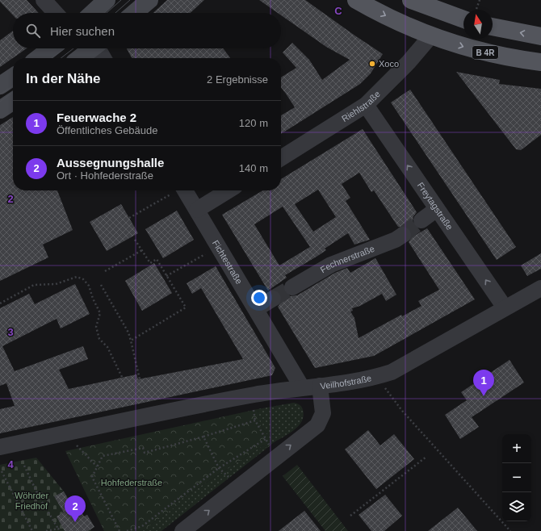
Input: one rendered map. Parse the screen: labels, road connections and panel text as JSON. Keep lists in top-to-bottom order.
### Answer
{
  "streets": {
    "main road": ["B 4R"],
    "street": [
      "Riehlstraße",
      "Freytagstraße",
      "Fechnerstraße",
      "Fichtestraße",
      "Veilhofstraße"
    ]
  },
  "crossings": [
    ["B 4R", "Riehlstraße"],
    ["Riehlstraße", "Freytagstraße"],
    ["Freytagstraße", "Veilhofstraße"]
  ],
  "one_way": ["Freytagstraße"],
  "parks": ["Hohfederstraße", "Wöhrder Friedhof"],
  "places": ["Xoco"],
  "north": "top",
  "page": {
    "search": "Hier suchen",
    "heading": ["In der Nähe", "2 Ergebnisse"],
    "list": [
      {
        "mark": "1",
        "name": "Feuerwache 2",
        "note": "Öffentliches Gebäude",
        "value": "120 m"
      },
      {
        "mark": "2",
        "name": "Aussegnungshalle",
        "note": "Ort · Hohfederstraße",
        "value": "140 m"
      }
    ],
    "pins": ["1", "2"],
    "map_buttons": ["+", "−"]
  },
  "grid": {
    "columns": ["C"],
    "rows": ["2", "3", "4"]
  }
}
